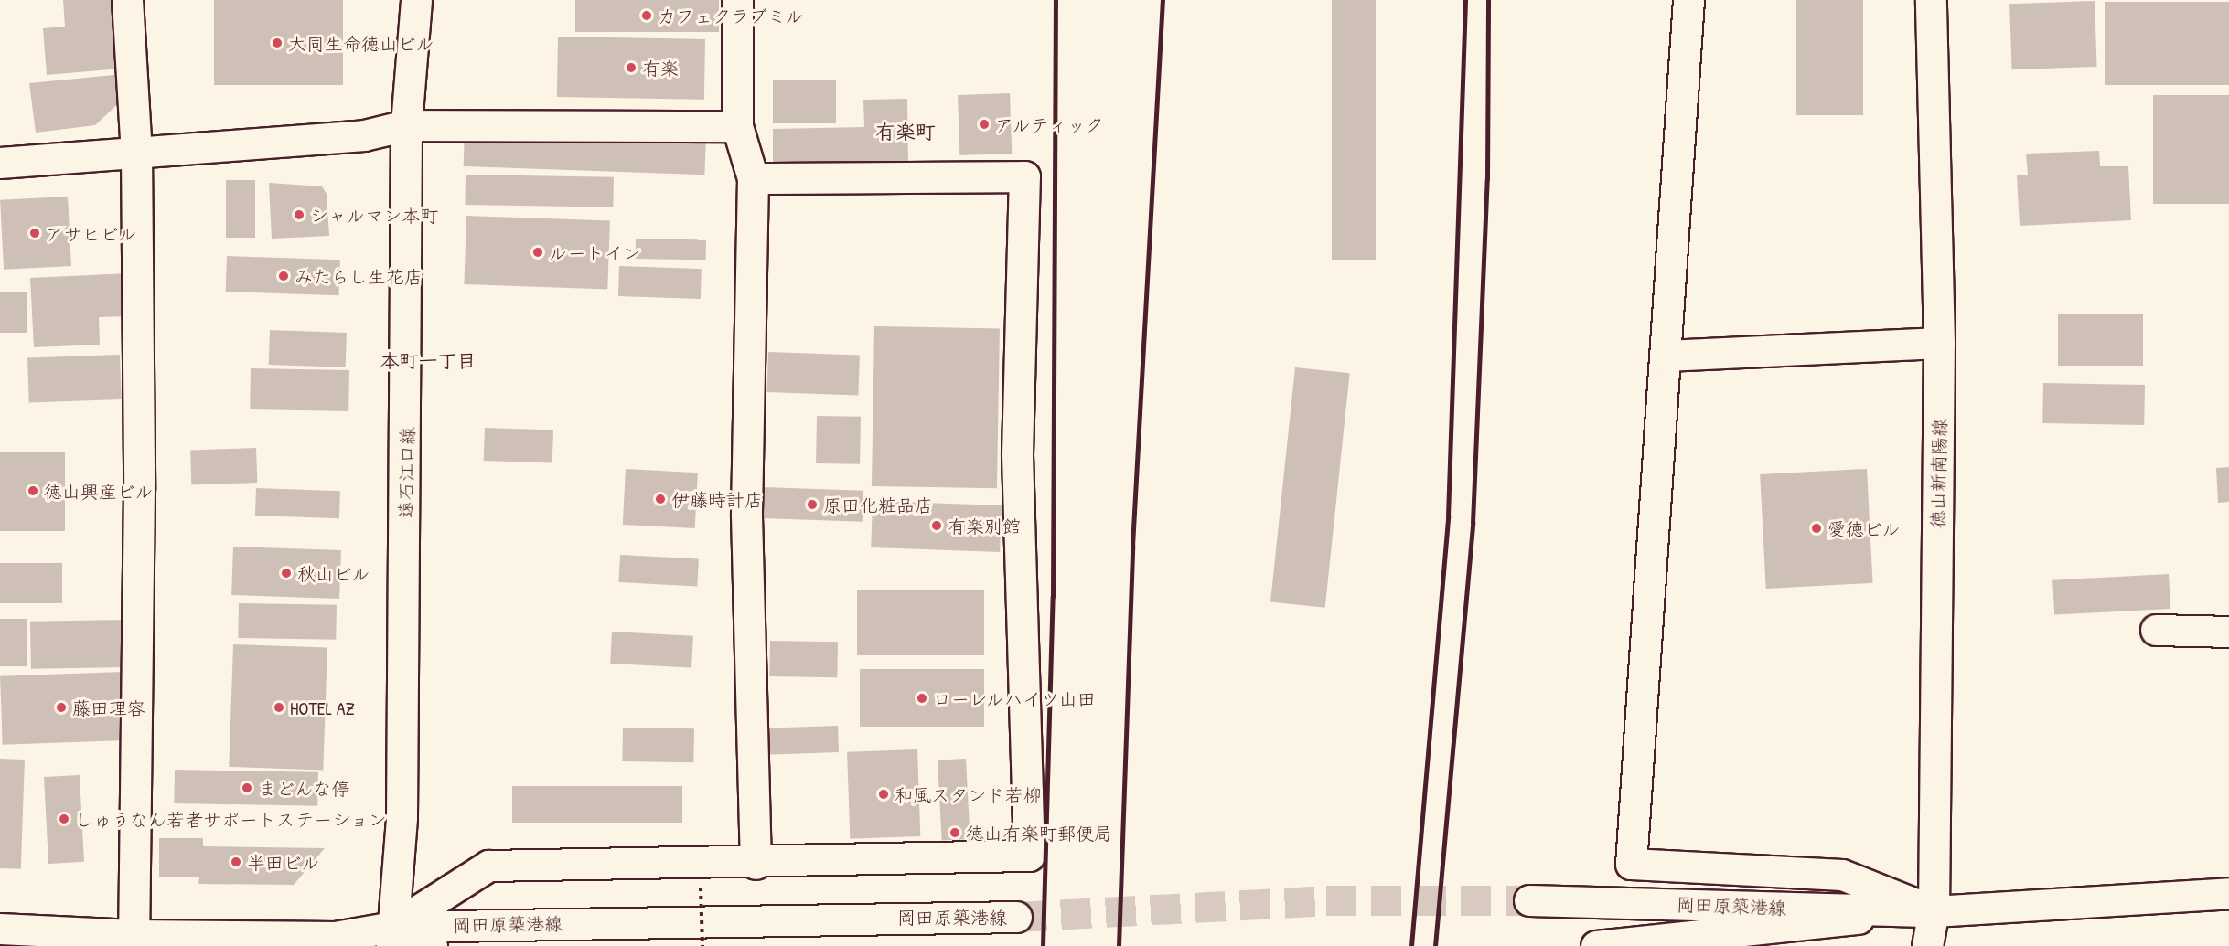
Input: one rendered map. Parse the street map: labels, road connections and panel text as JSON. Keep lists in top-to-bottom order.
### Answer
{
  "streets": {
    "street": ["遠石江口線", "徳山新南陽線", "岡田原築港線"]
  },
  "crossings": [
    ["遠石江口線", "岡田原築港線"],
    ["徳山新南陽線", "岡田原築港線"]
  ],
  "districts": ["有楽町", "本町一丁目"],
  "places": [
    "カフェクラブミル",
    "大同生命徳山ビル",
    "有楽",
    "アルティック",
    "シャルマン本町",
    "アサヒビル",
    "ルートイン",
    "みたらし生花店",
    "徳山興産ビル",
    "伊藤時計店",
    "原田化粧品店",
    "有楽別館",
    "愛徳ビル",
    "秋山ビル",
    "ローレルハイツ山田",
    "藤田理容",
    "HOTEL AZ",
    "まどんな停",
    "和風スタンド若柳",
    "しゅうなん若者サポートステーション",
    "徳山有楽町郵便局",
    "半田ビル"
  ]
}
